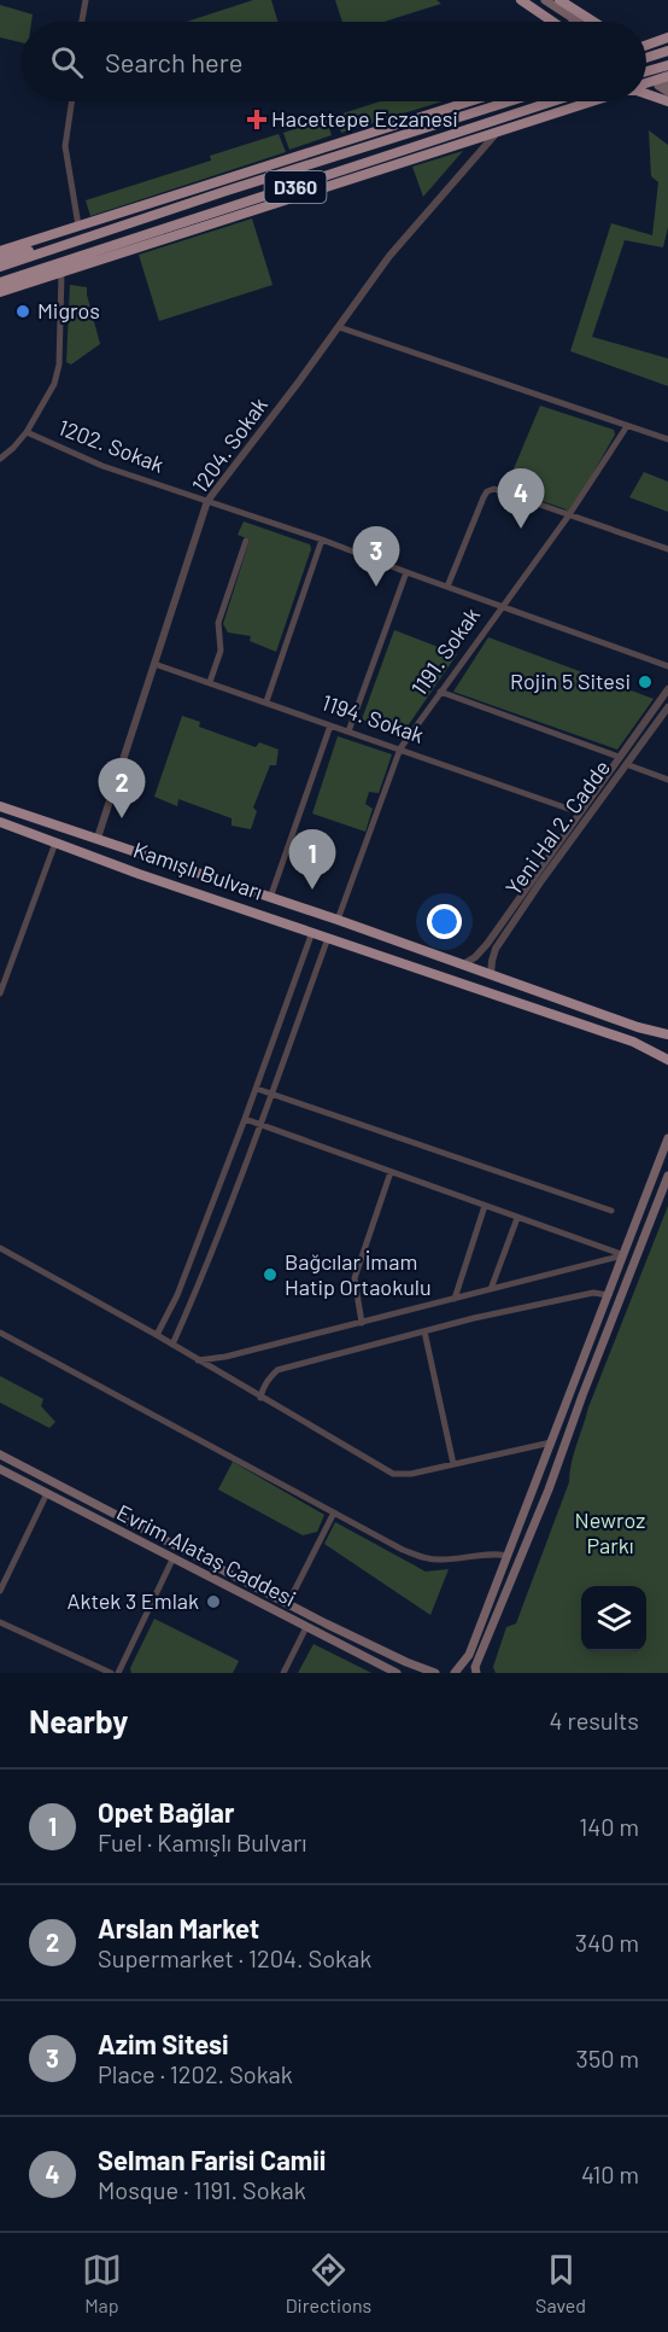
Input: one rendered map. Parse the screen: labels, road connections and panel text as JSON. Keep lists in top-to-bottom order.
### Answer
{
  "streets": {
    "highway": ["D360", "Kamışlı Bulvarı"],
    "main road": ["Evrim Alataş Caddesi"],
    "street": [
      "1204. Sokak",
      "1202. Sokak",
      "1191. Sokak",
      "1194. Sokak",
      "Yeni Hal 2. Cadde"
    ]
  },
  "crossings": [
    ["D360", "1202. Sokak"],
    ["1204. Sokak", "1202. Sokak"],
    ["1204. Sokak", "1194. Sokak"],
    ["1204. Sokak", "Kamışlı Bulvarı"],
    ["1202. Sokak", "1191. Sokak"],
    ["1191. Sokak", "1194. Sokak"],
    ["1191. Sokak", "Kamışlı Bulvarı"],
    ["Yeni Hal 2. Cadde", "Kamışlı Bulvarı"]
  ],
  "parks": ["Newroz Parkı"],
  "places": {
    "health": ["Hacettepe Eczanesi"],
    "other": [
      "Migros",
      "Rojin 5 Sitesi",
      "Bağcılar İmam Hatip Ortaokulu",
      "Aktek 3 Emlak"
    ]
  },
  "page": {
    "search": "Search here",
    "pins": [
      "4",
      "3",
      "2",
      "1"
    ],
    "heading": ["Nearby", "4 results"],
    "list": [
      {
        "mark": "1",
        "name": "Opet Bağlar",
        "note": "Fuel · Kamışlı Bulvarı",
        "value": "140 m"
      },
      {
        "mark": "2",
        "name": "Arslan Market",
        "note": "Supermarket · 1204. Sokak",
        "value": "340 m"
      },
      {
        "mark": "3",
        "name": "Azim Sitesi",
        "note": "Place · 1202. Sokak",
        "value": "350 m"
      },
      {
        "mark": "4",
        "name": "Selman Farisi Camii",
        "note": "Mosque · 1191. Sokak",
        "value": "410 m"
      }
    ],
    "nav": ["Map", "Directions", "Saved"]
  }
}
